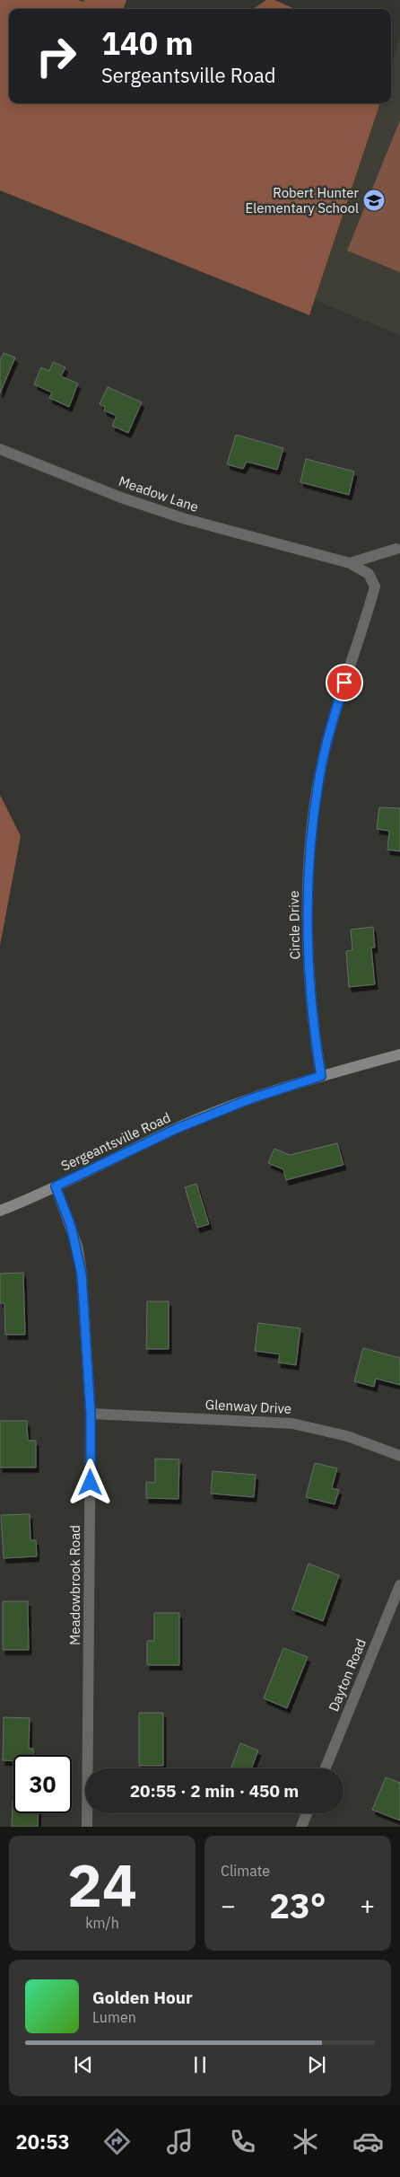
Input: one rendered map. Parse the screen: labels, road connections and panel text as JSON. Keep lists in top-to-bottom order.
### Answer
{
  "streets": {
    "main road": ["Sergeantsville Road"],
    "street": [
      "Meadow Lane",
      "Circle Drive",
      "Glenway Drive",
      "Meadowbrook Road",
      "Dayton Road"
    ]
  },
  "crossings": [
    ["Meadow Lane", "Circle Drive"],
    ["Circle Drive", "Sergeantsville Road"],
    ["Sergeantsville Road", "Meadowbrook Road"],
    ["Glenway Drive", "Meadowbrook Road"]
  ],
  "places": {
    "school or university": ["Robert Hunter Elementary School"]
  },
  "page": {
    "turn": ["140 m", "Sergeantsville Road"],
    "limit": "30",
    "trip": "20:55 · 2 min · 450 m",
    "tile": [
      ["24", "km/h"],
      "Climate"
    ],
    "heat": ["−", "23°", "+"],
    "song": ["Golden Hour", "Lumen"],
    "tabs": "20:53"
  }
}
